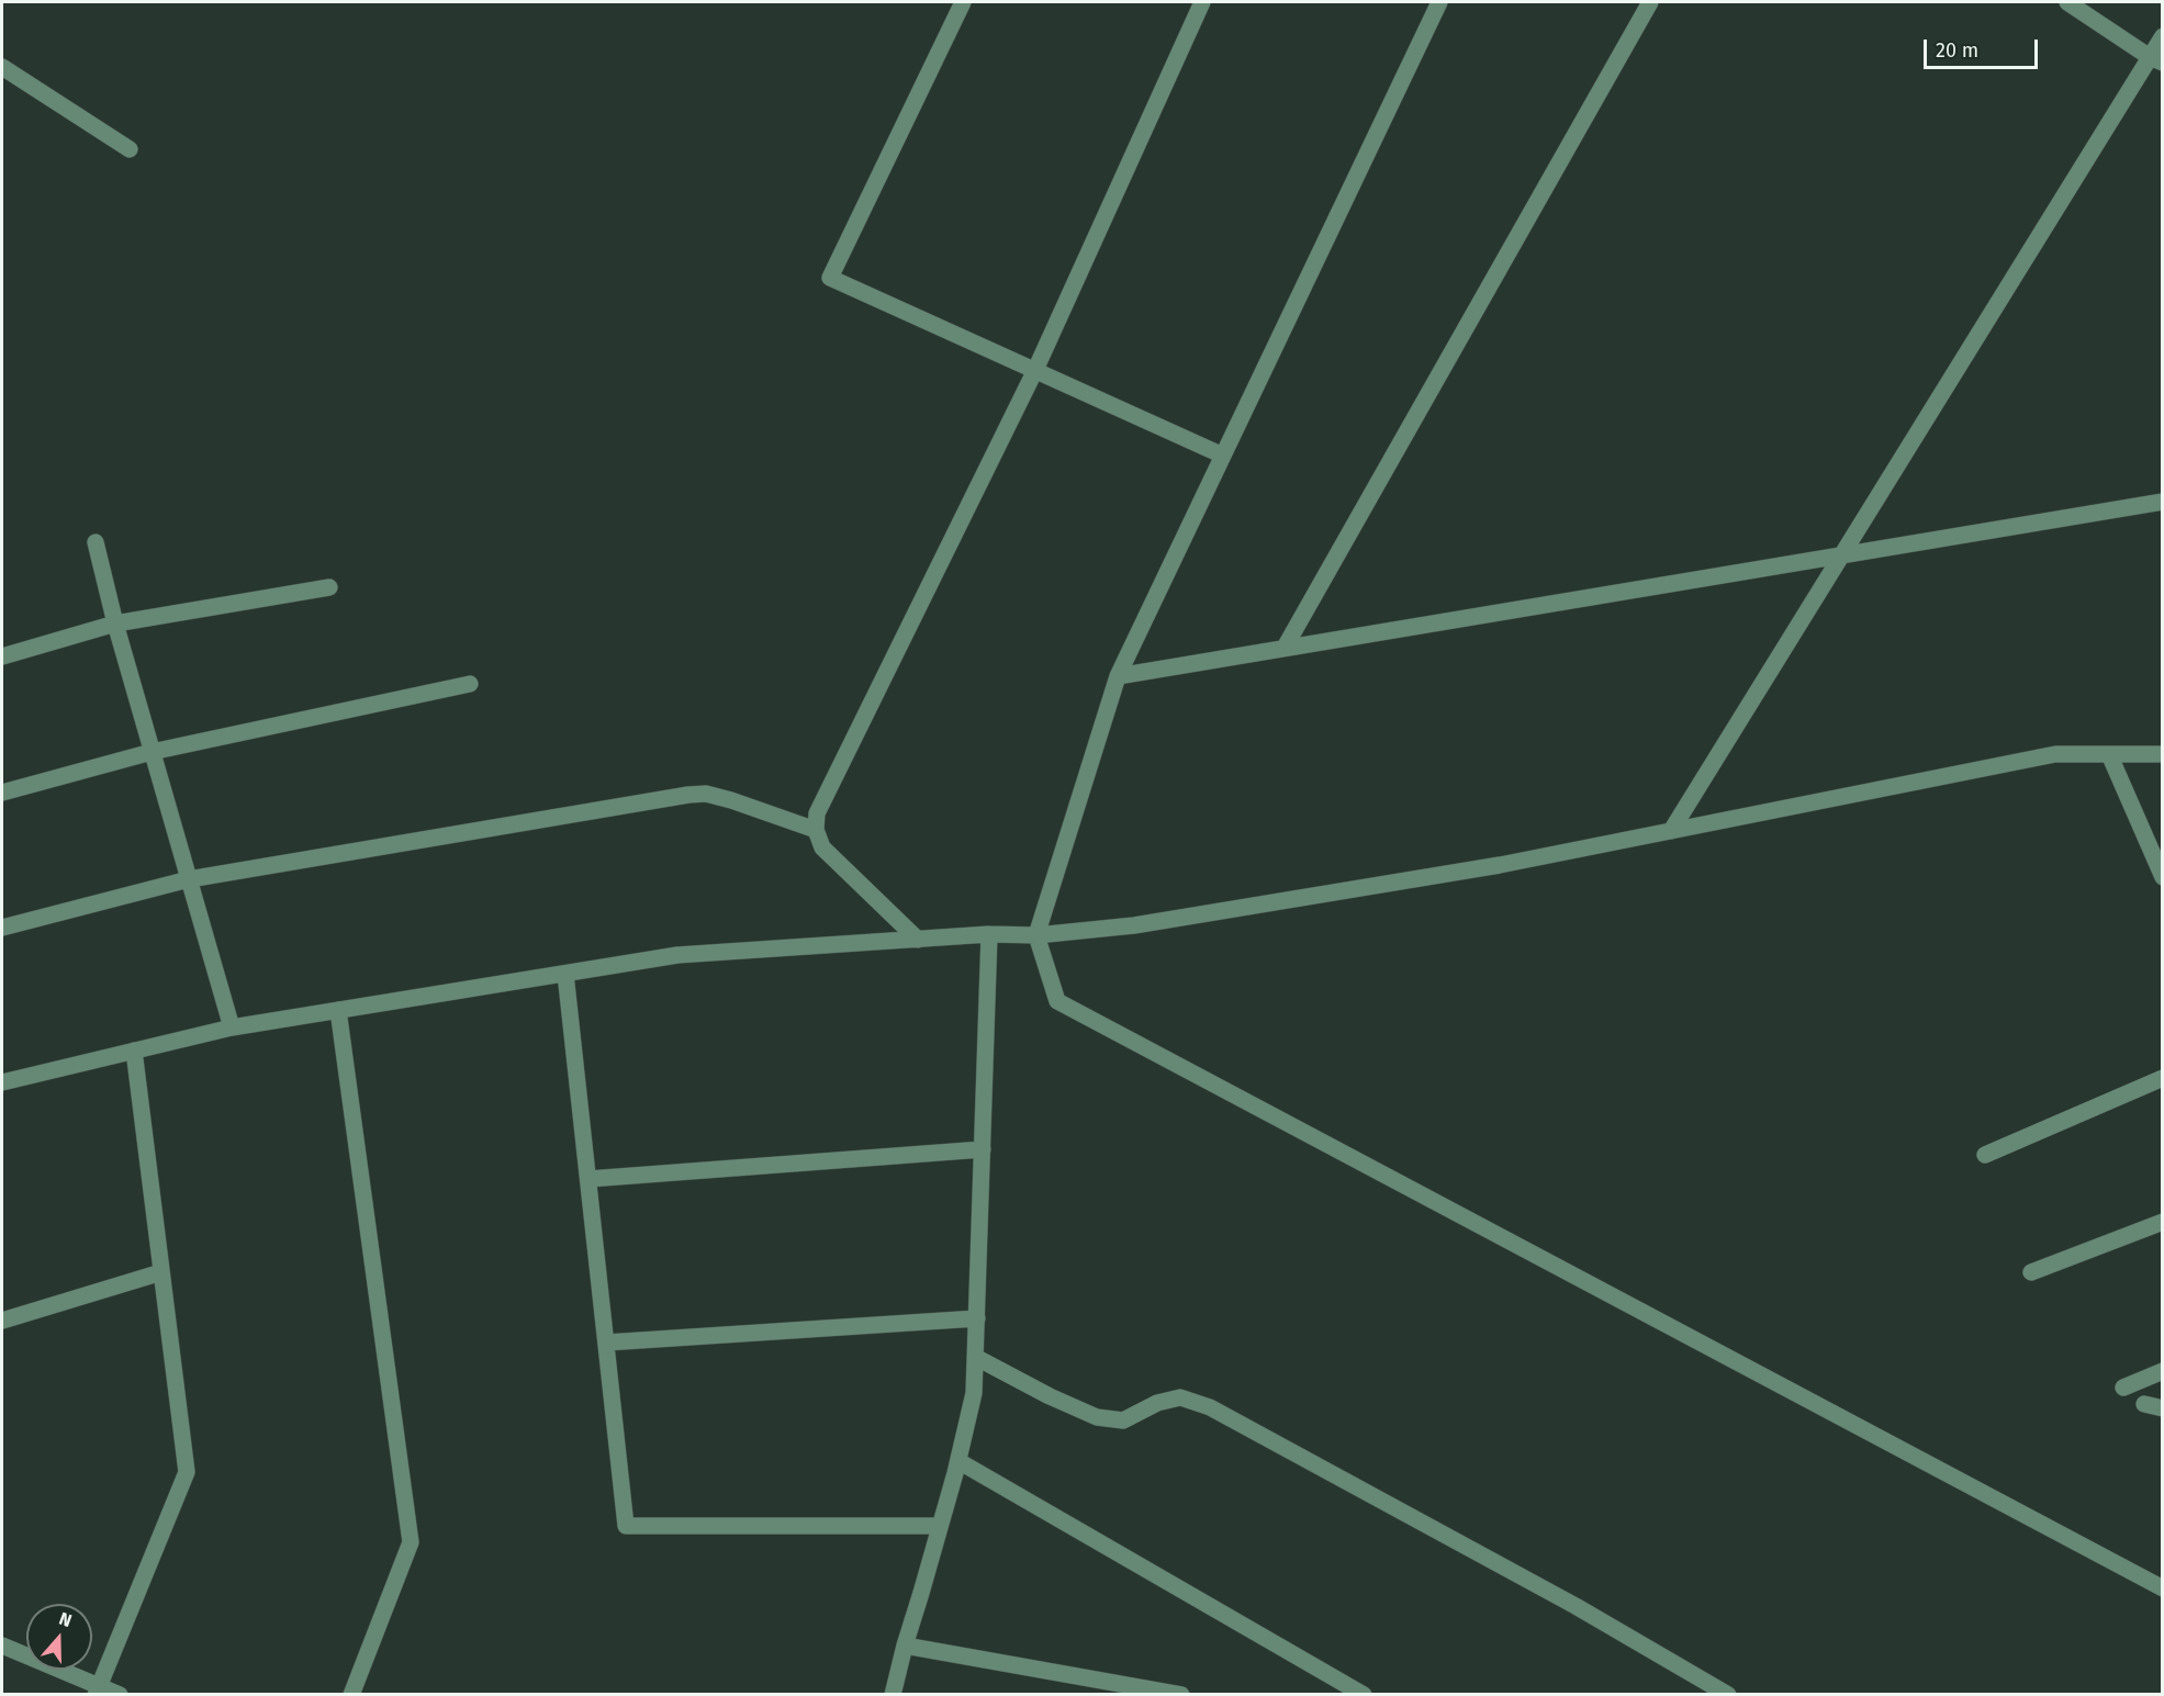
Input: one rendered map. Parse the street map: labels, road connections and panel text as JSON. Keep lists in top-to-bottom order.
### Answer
{
  "scale_bar": "20 m",
  "north": "top"
}
